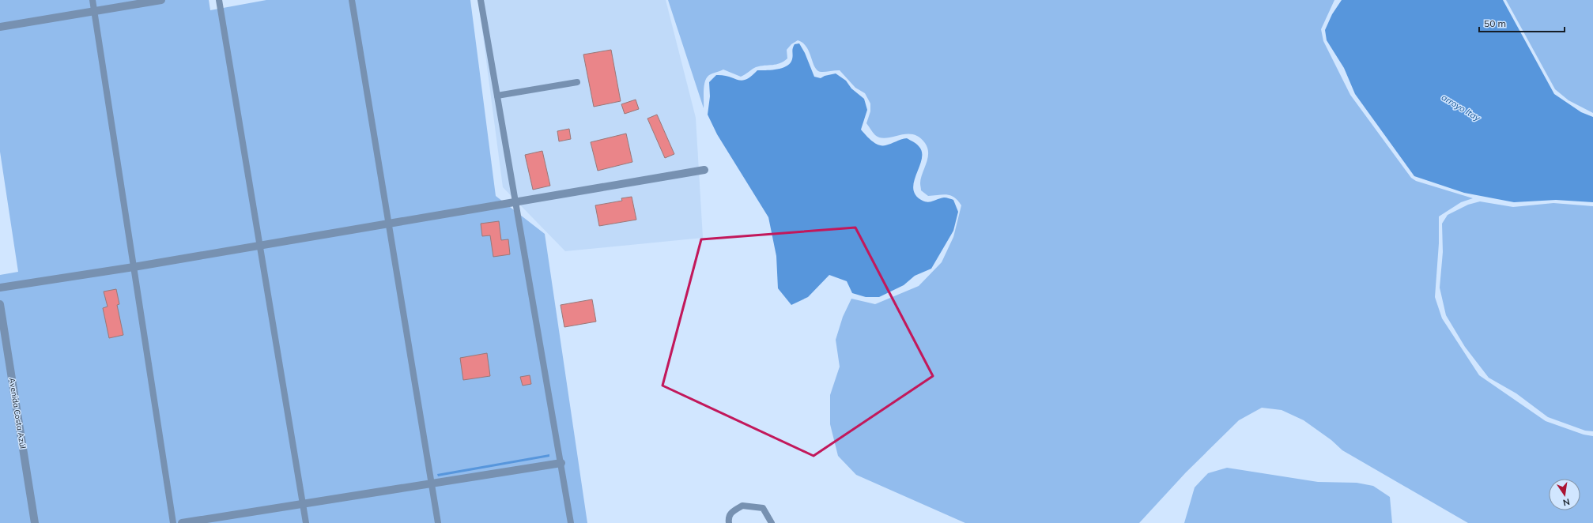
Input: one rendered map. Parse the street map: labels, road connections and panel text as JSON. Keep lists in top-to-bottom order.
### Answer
{
  "streets": {
    "street": ["Avenida Costa Azúl"]
  },
  "water": ["arroyo Itay"],
  "scale_bar": "50 m",
  "north": "bottom"
}
